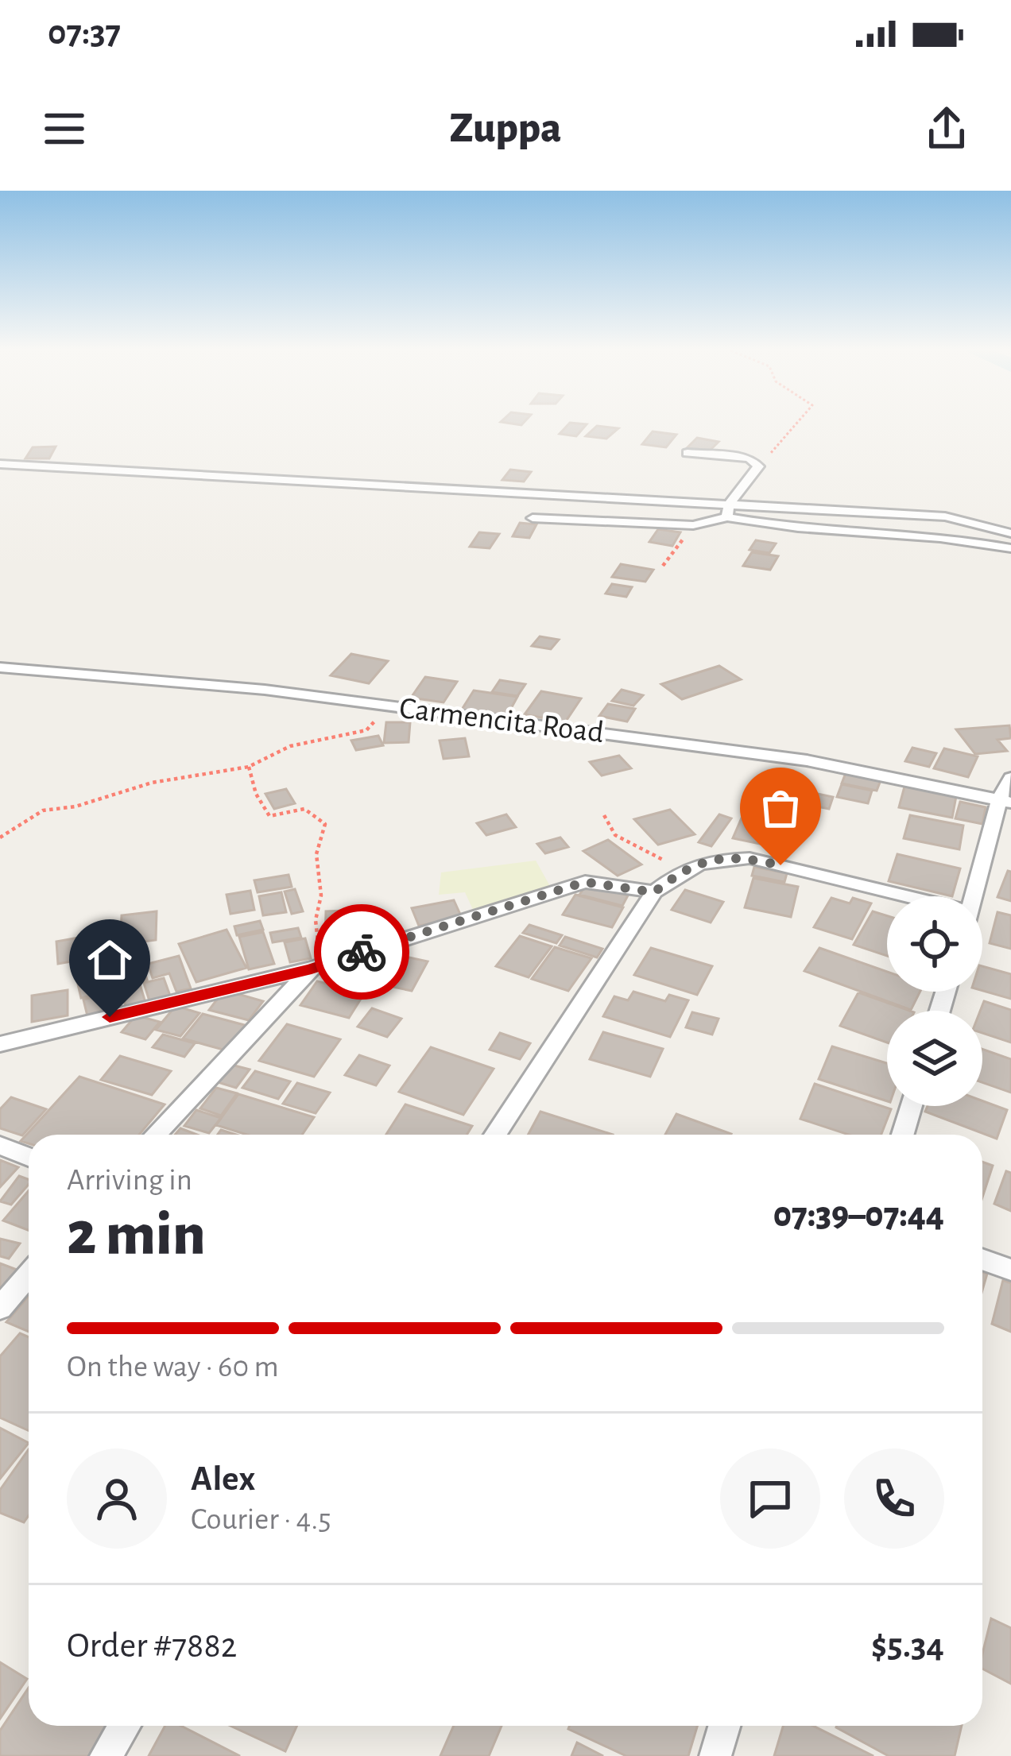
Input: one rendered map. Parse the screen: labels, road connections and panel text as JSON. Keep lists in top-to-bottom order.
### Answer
{
  "streets": {
    "street": ["Carmencita Road"]
  },
  "page": {
    "status": "07:37",
    "header": "Zuppa",
    "heading": ["2 min", "Arriving in", "07:39–07:44"],
    "panel": [
      "Alex",
      "Courier · 4.5",
      "Order #7882",
      "$5.34"
    ],
    "bar": "On the way · 60 m"
  }
}
